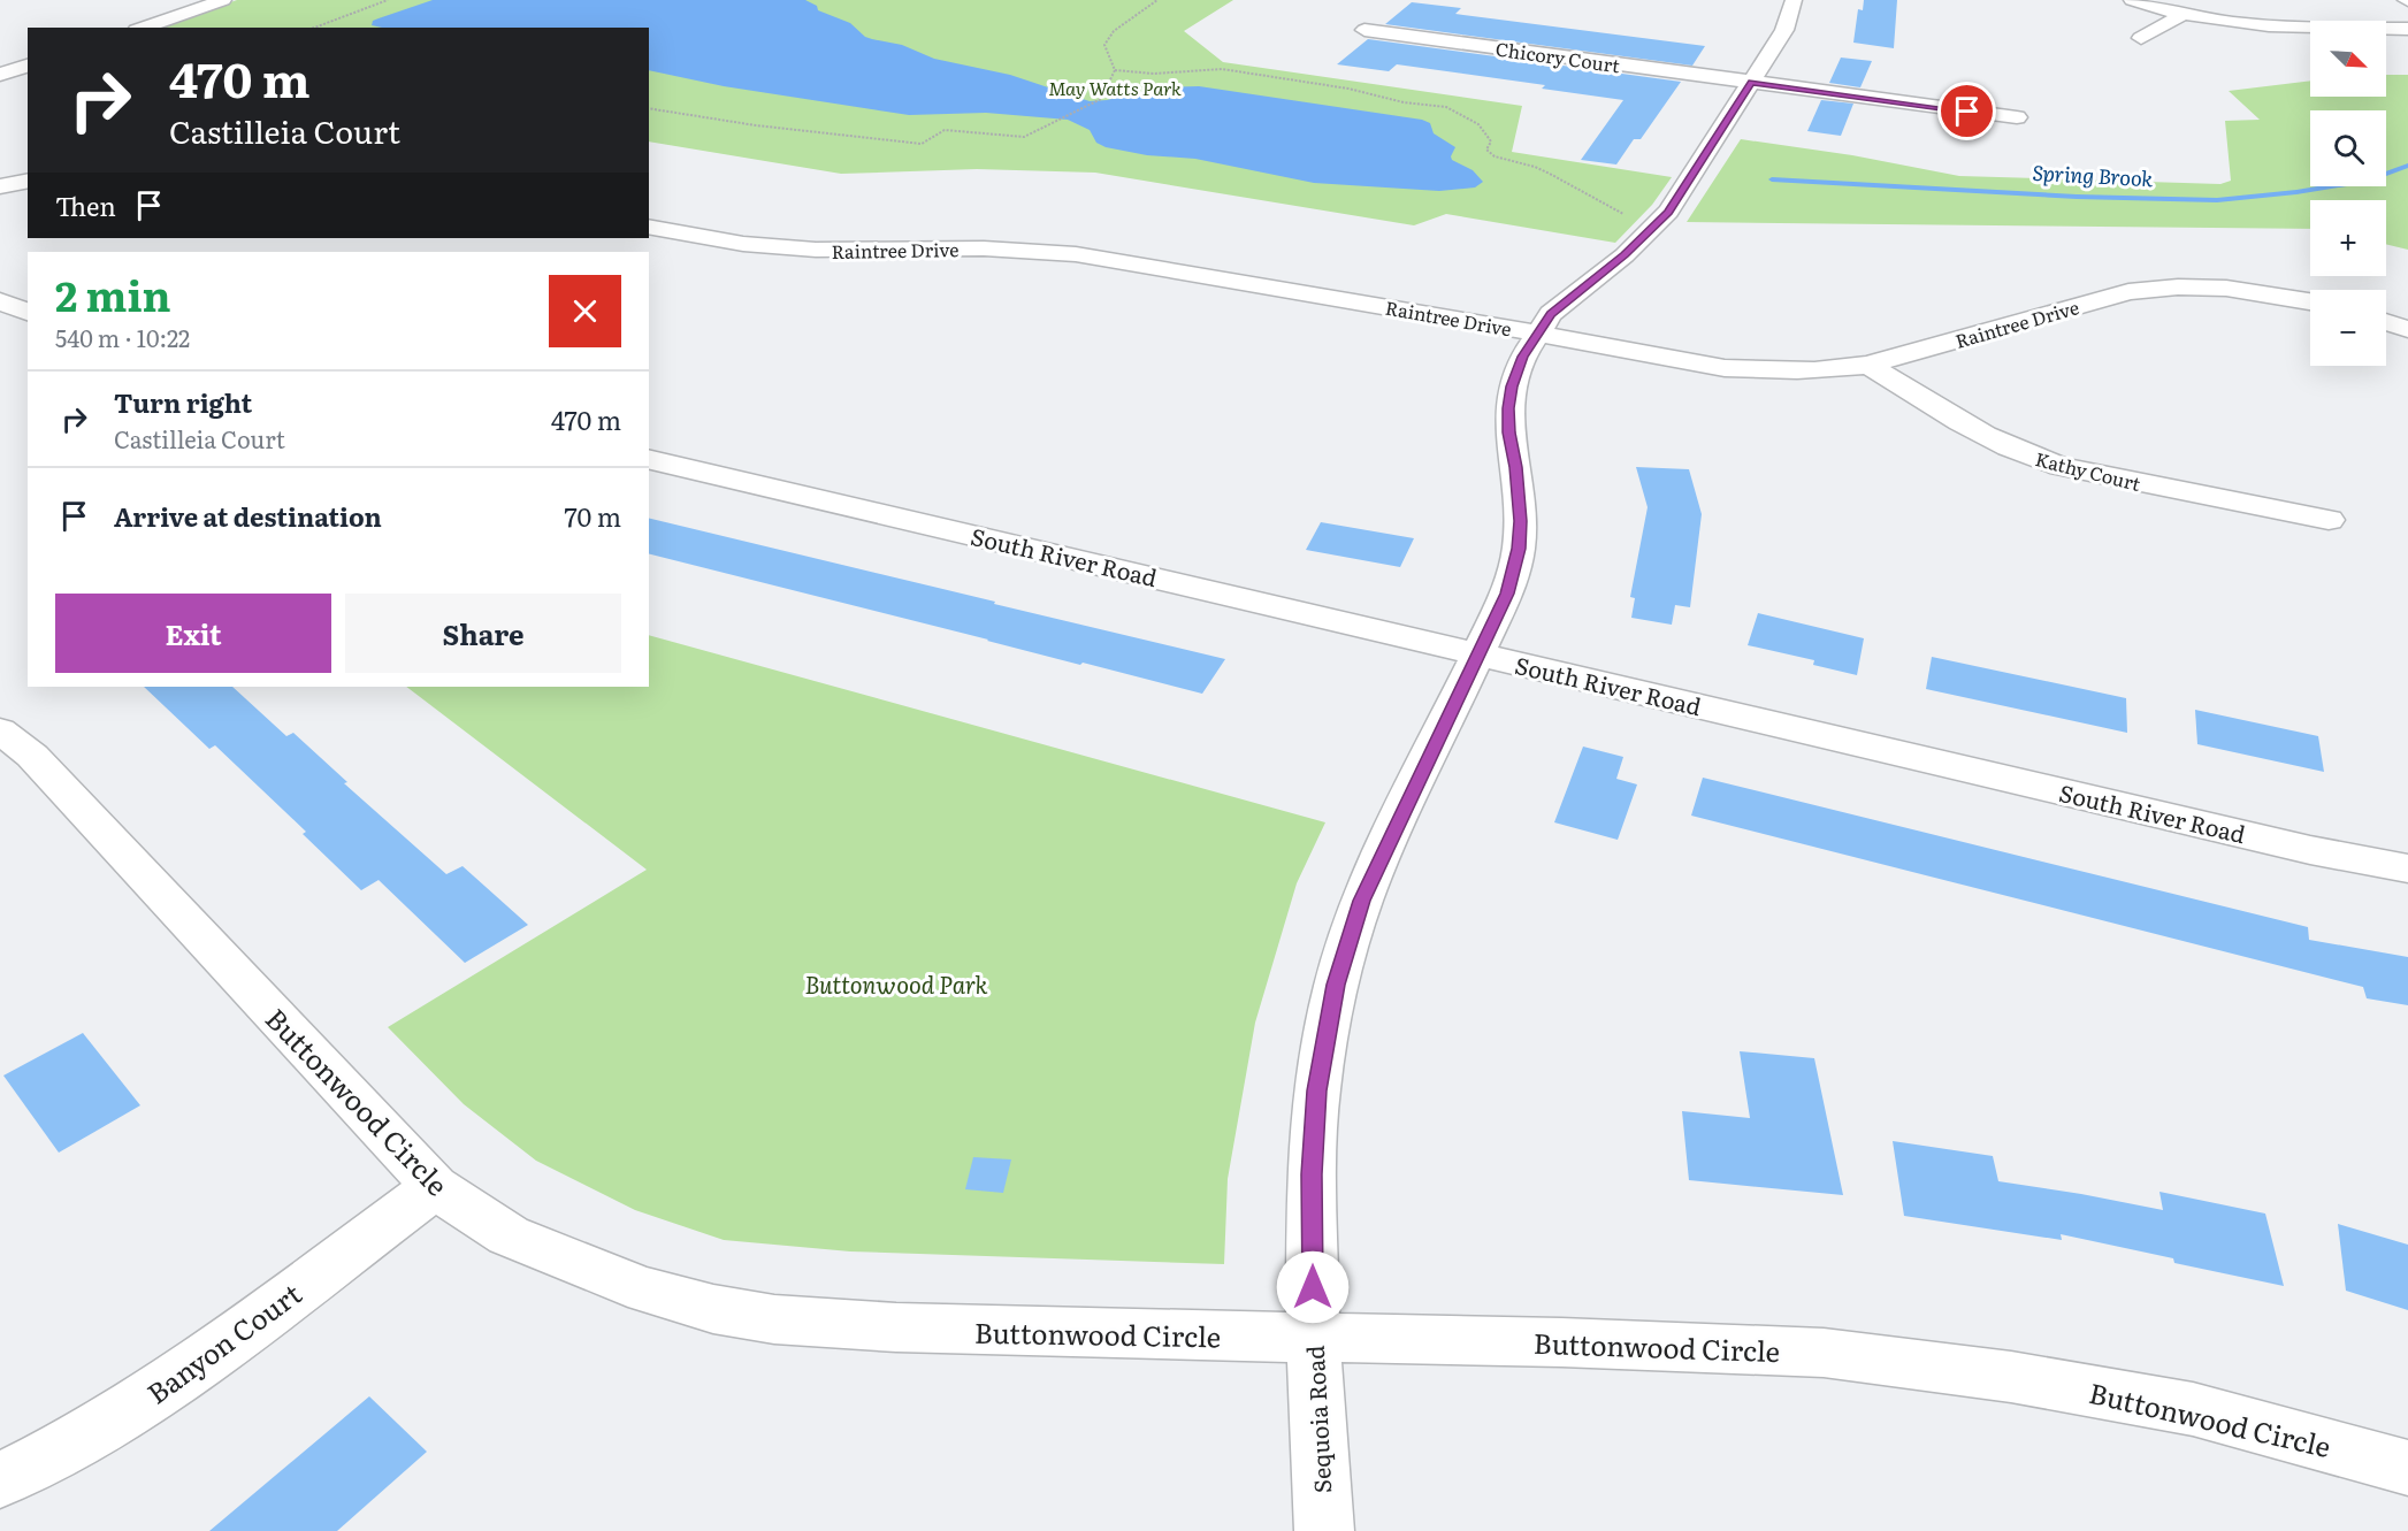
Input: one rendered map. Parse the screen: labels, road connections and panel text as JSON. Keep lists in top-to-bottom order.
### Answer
{
  "streets": {
    "street": [
      "Chicory Court",
      "Raintree Drive",
      "Kathy Court",
      "South River Road",
      "Buttonwood Circle",
      "Banyon Court",
      "Sequoia Road"
    ]
  },
  "crossings": [
    ["Chicory Court", "Sequoia Road"],
    ["Raintree Drive", "Kathy Court"],
    ["Raintree Drive", "Sequoia Road"],
    ["South River Road", "Sequoia Road"],
    ["Buttonwood Circle", "Banyon Court"],
    ["Buttonwood Circle", "Sequoia Road"]
  ],
  "water": ["Spring Brook"],
  "parks": ["May Watts Park", "Buttonwood Park"],
  "north": "bottom right",
  "page": {
    "map_buttons": ["+", "−"],
    "turn": ["470 m", "Castilleia Court"],
    "then": "Then",
    "heading": ["2 min", "540 m · 10:22"],
    "list": [
      {
        "name": "Turn right",
        "note": "Castilleia Court",
        "value": "470 m"
      },
      {
        "name": "Arrive at destination",
        "value": "70 m"
      }
    ],
    "buttons": ["Exit", "Share"]
  }
}
